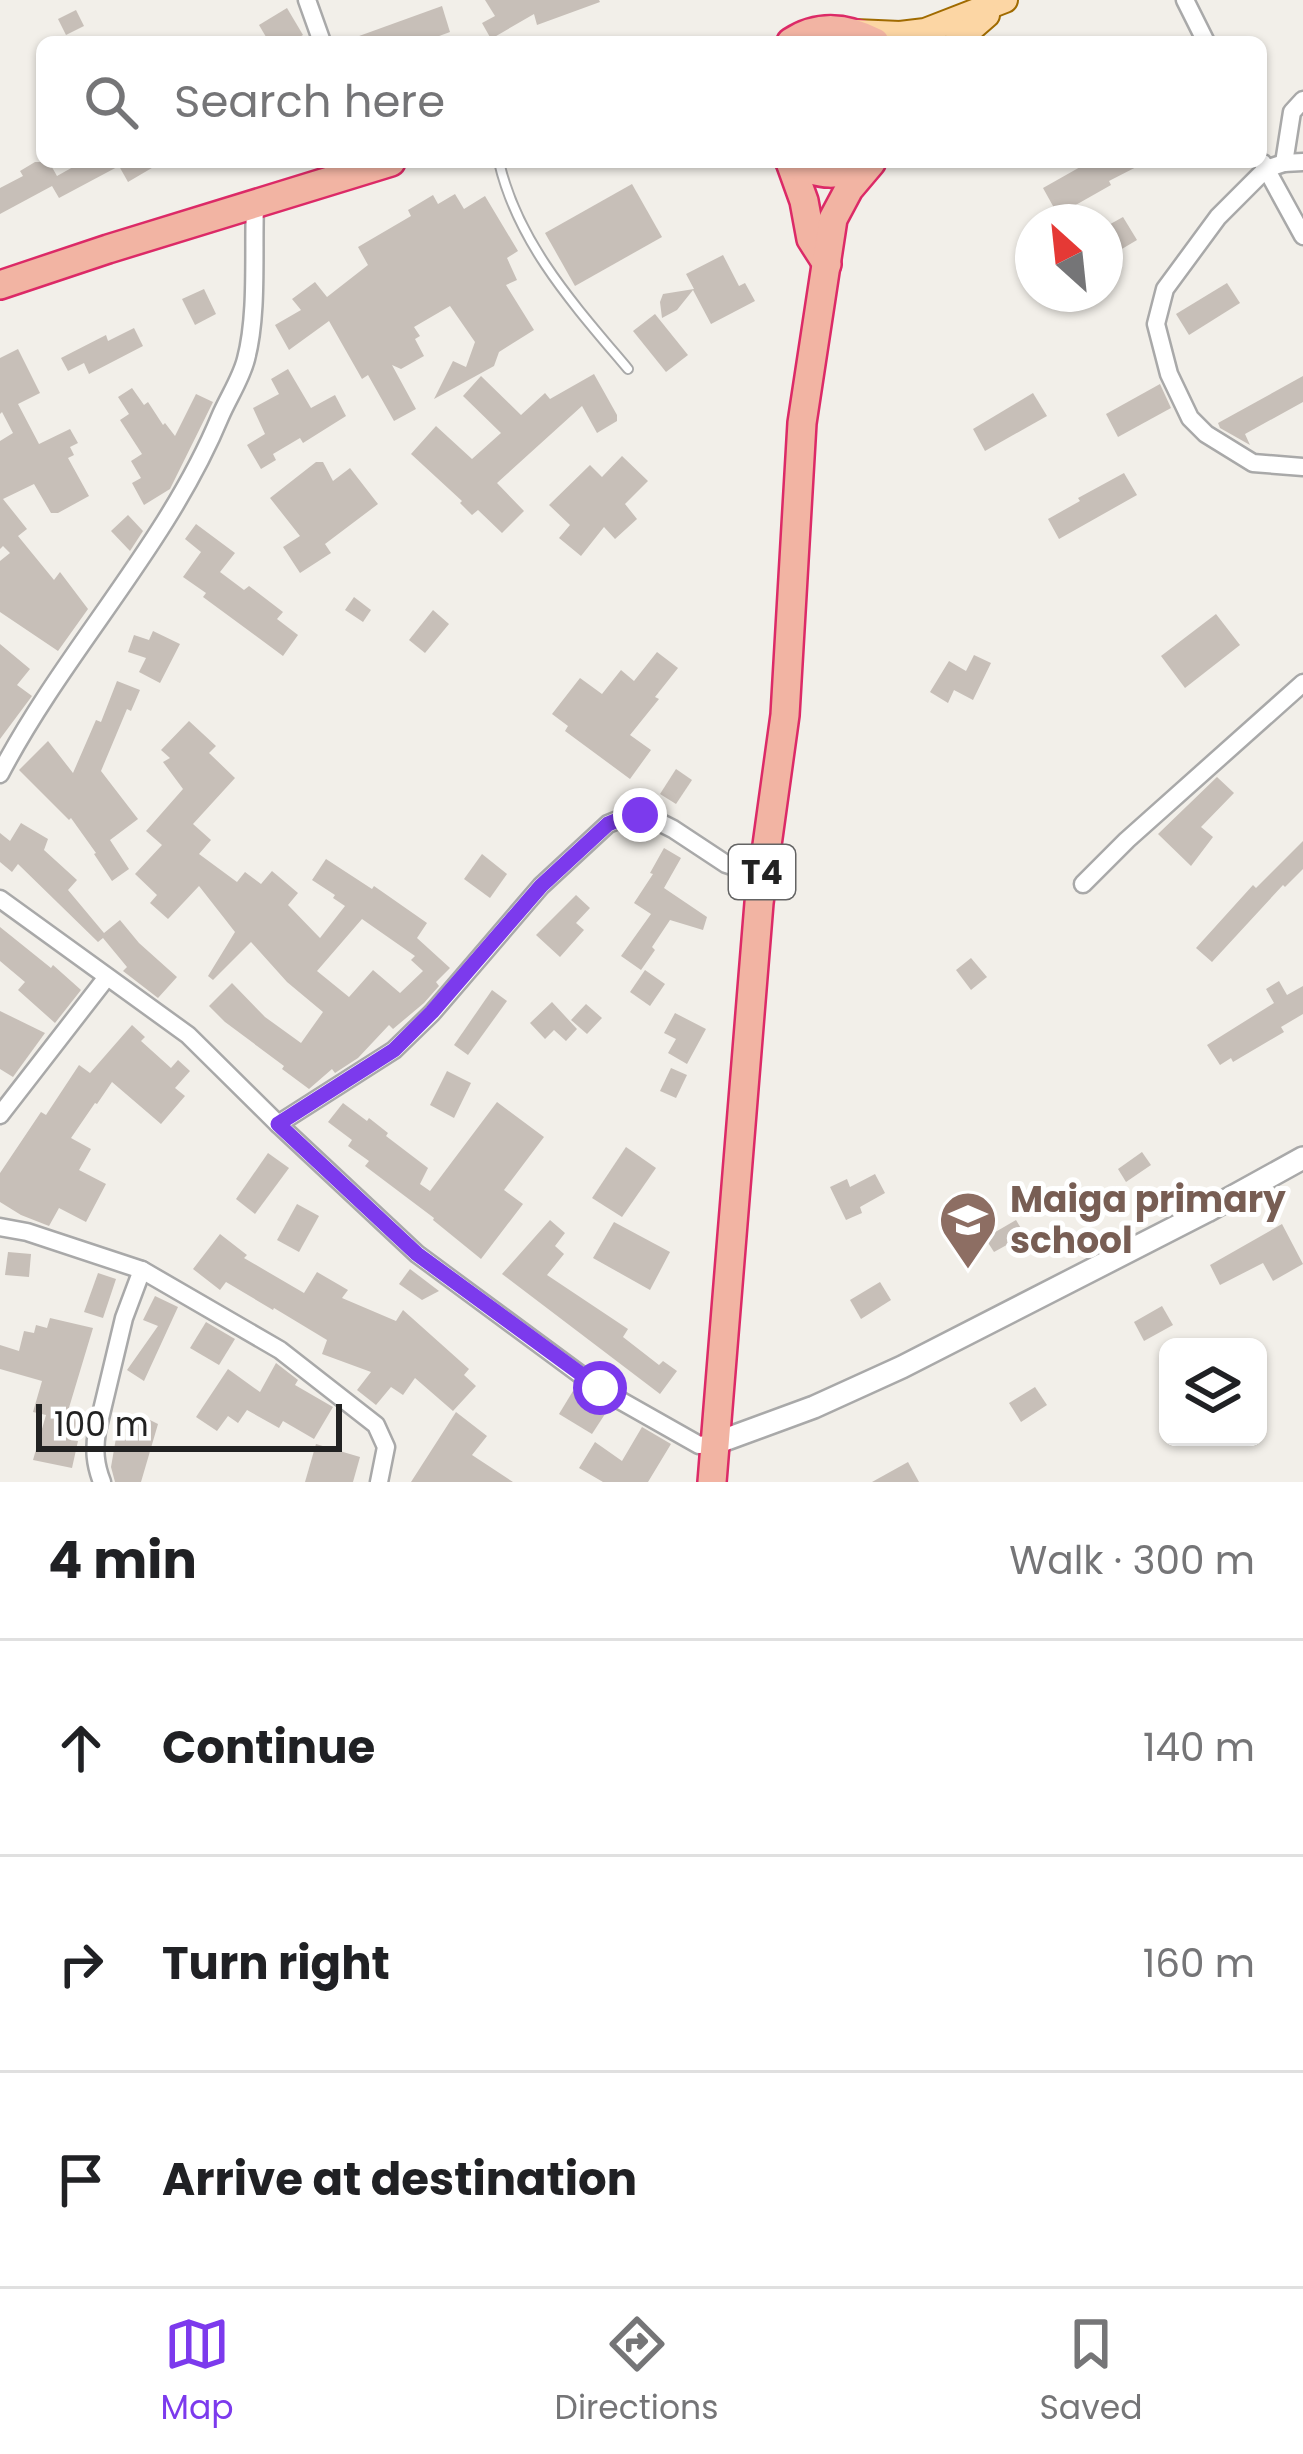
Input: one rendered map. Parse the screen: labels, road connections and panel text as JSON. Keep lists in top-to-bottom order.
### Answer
{
  "streets": {
    "highway": ["T4"]
  },
  "places": {
    "school or university": ["Maiga primary school"]
  },
  "scale_bar": "100 m",
  "north": "top left",
  "page": {
    "search": "Search here",
    "scale": "100 m",
    "heading": ["4 min", "Walk · 300 m"],
    "list": [
      ["Continue", "140 m"],
      ["Turn right", "160 m"],
      "Arrive at destination"
    ],
    "nav": ["Map", "Directions", "Saved"]
  }
}
